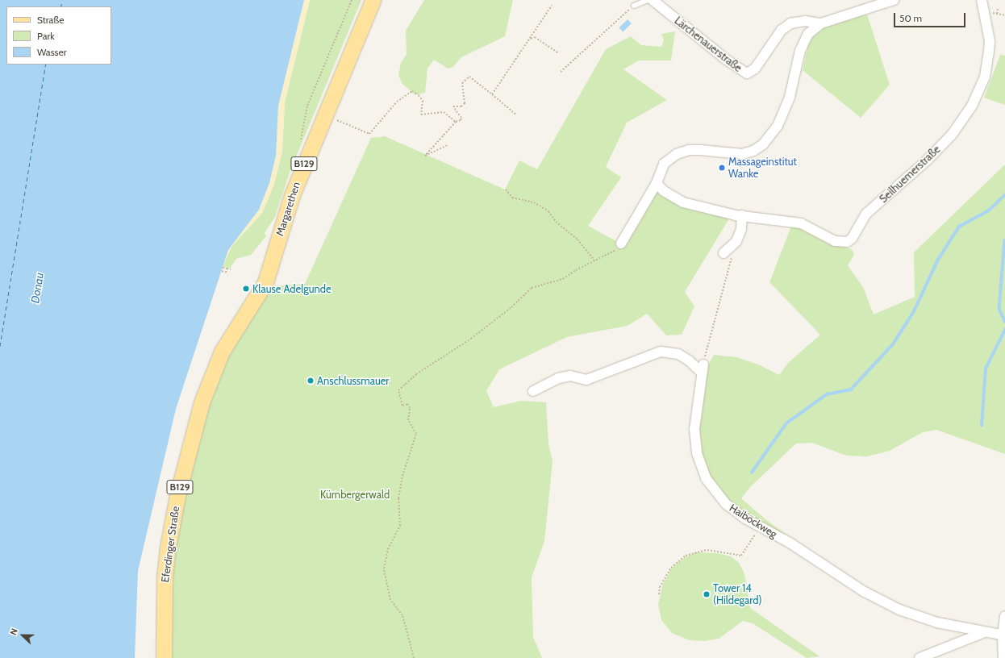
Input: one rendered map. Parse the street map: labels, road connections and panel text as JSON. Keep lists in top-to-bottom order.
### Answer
{
  "streets": {
    "main road": ["B129", "Margarethen", "Eferdinger Straße"],
    "street": ["Lärchenauerstraße", "Seilhuemerstraße", "Haiböckweg"]
  },
  "crossings": [
    ["Lärchenauerstraße", "Seilhuemerstraße"],
    ["Margarethen", "Eferdinger Straße"]
  ],
  "water": ["Donau"],
  "parks": ["Kürnbergerwald"],
  "places": [
    "Massageinstitut Wanke",
    "Klause Adelgunde",
    "Anschlussmauer",
    "Tower 14 (Hildegard)"
  ],
  "legend": ["Straße", "Park", "Wasser"],
  "scale_bar": "50 m",
  "north": "left"
}
